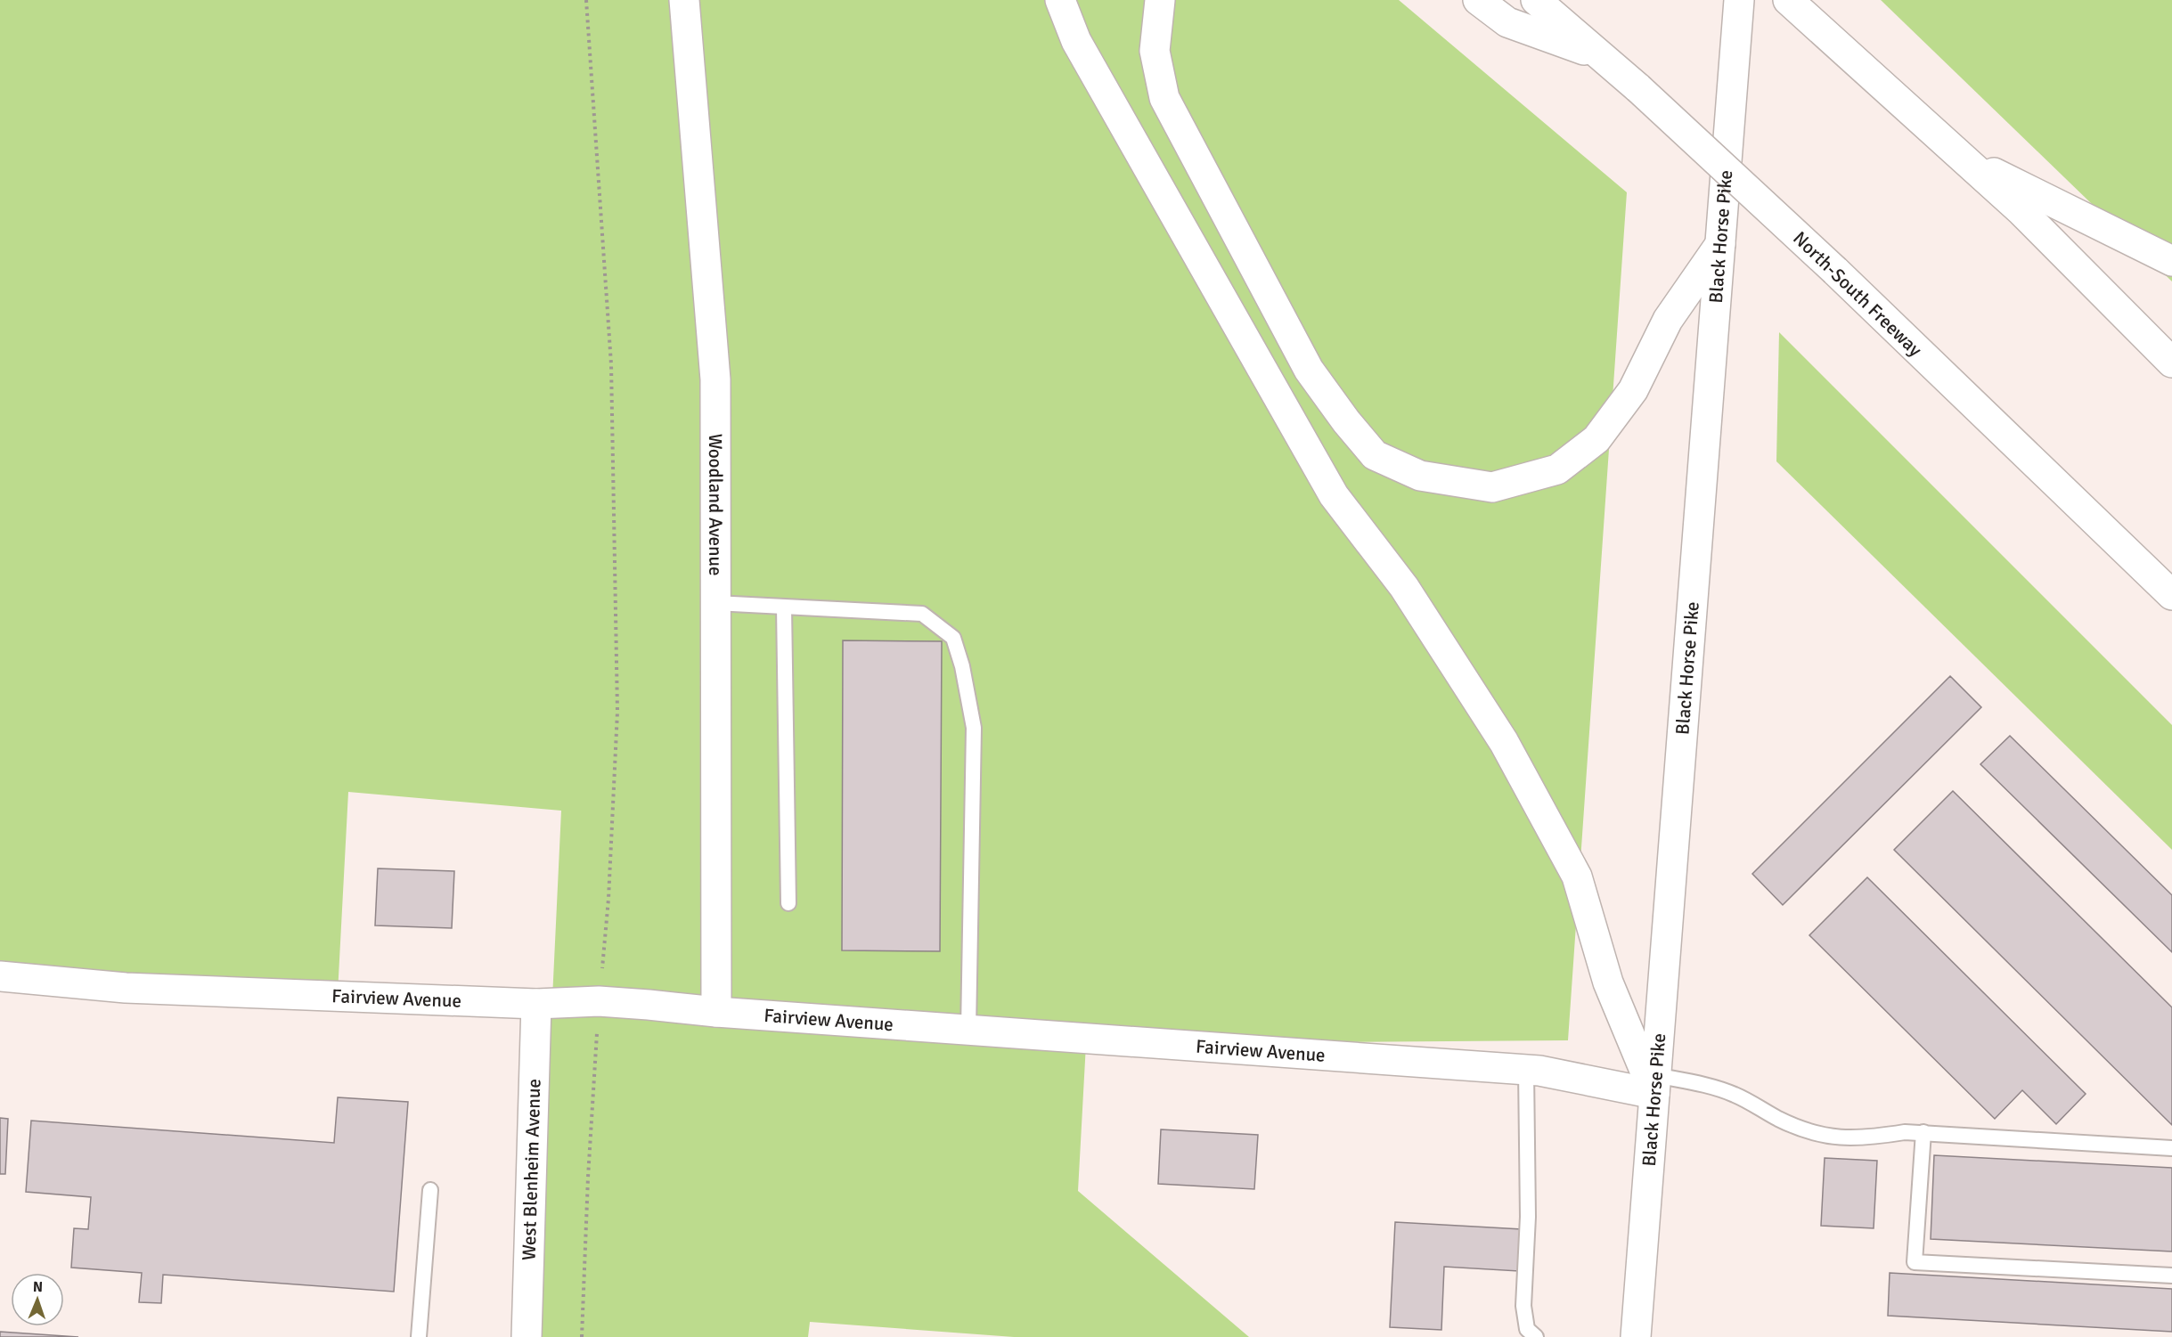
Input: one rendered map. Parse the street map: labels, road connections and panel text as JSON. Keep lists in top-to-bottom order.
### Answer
{
  "streets": {
    "main road": [
      "Black Horse Pike",
      "North-South Freeway",
      "Woodland Avenue",
      "Fairview Avenue",
      "West Blenheim Avenue"
    ]
  },
  "crossings": [
    ["Black Horse Pike", "Fairview Avenue"],
    ["Woodland Avenue", "Fairview Avenue"],
    ["Fairview Avenue", "West Blenheim Avenue"]
  ],
  "north": "top"
}
